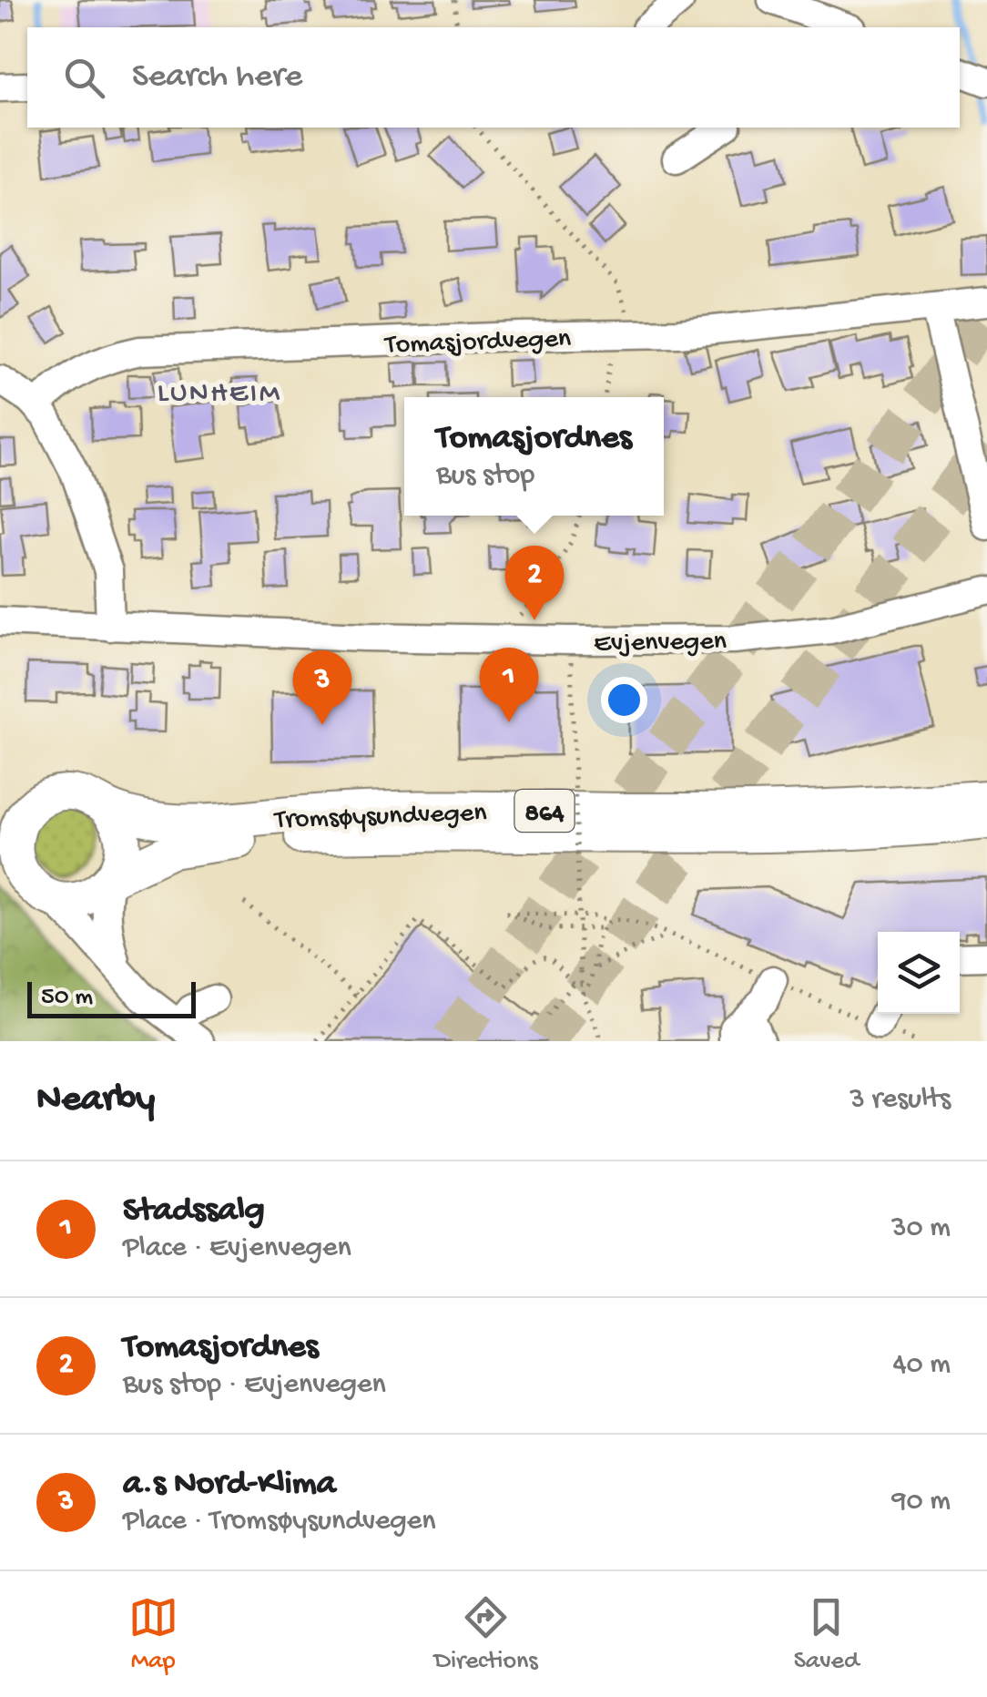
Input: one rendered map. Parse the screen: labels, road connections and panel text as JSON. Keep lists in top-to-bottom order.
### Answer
{
  "streets": {
    "main road": ["864", "Tromsøysundvegen"],
    "street": ["Tomasjordvegen", "Evjenvegen"]
  },
  "crossings": [
    ["864", "Tromsøysundvegen"]
  ],
  "districts": ["LUNHEIM"],
  "scale_bar": "50 m",
  "page": {
    "search": "Search here",
    "popup": ["Tomasjordnes", "Bus stop"],
    "pins": ["2", "1", "3"],
    "scale": "50 m",
    "heading": ["Nearby", "3 results"],
    "list": [
      {
        "mark": "1",
        "name": "Stadssalg",
        "note": "Place · Evjenvegen",
        "value": "30 m"
      },
      {
        "mark": "2",
        "name": "Tomasjordnes",
        "note": "Bus stop · Evjenvegen",
        "value": "40 m"
      },
      {
        "mark": "3",
        "name": "a.s Nord-Klima",
        "note": "Place · Tromsøysundvegen",
        "value": "90 m"
      }
    ],
    "nav": ["Map", "Directions", "Saved"]
  }
}
